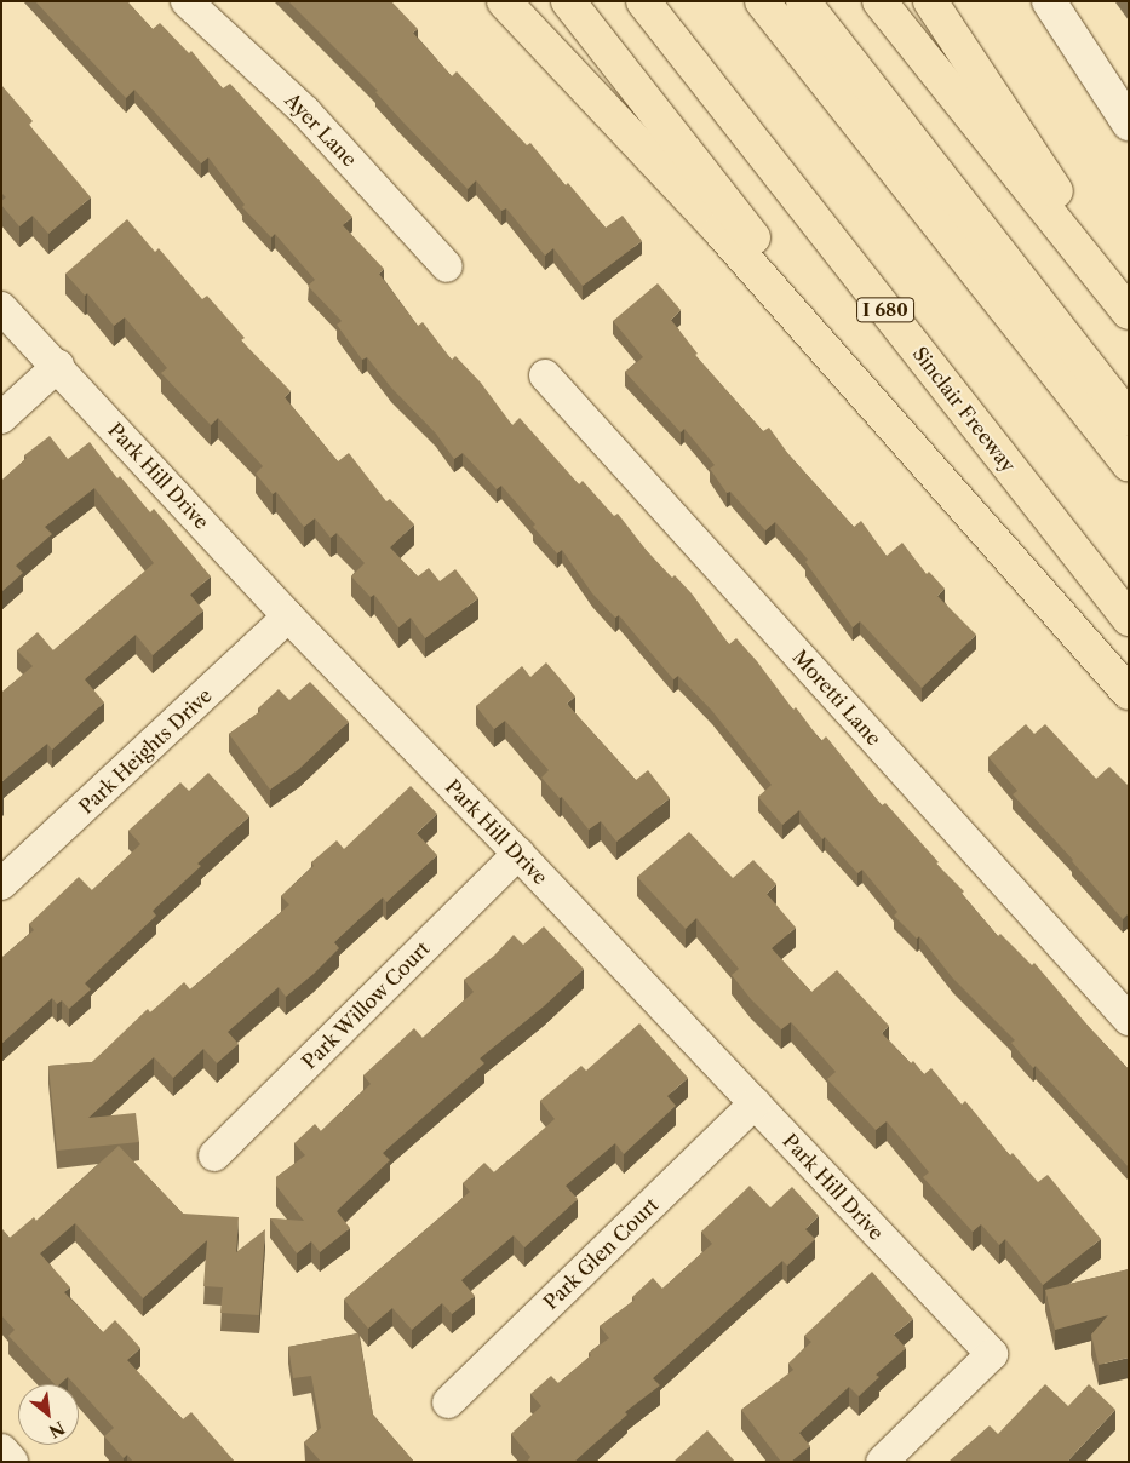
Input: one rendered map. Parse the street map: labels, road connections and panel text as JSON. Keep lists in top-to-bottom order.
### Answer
{
  "streets": {
    "highway": ["I 680", "Sinclair Freeway"],
    "street": [
      "Ayer Lane",
      "Park Hill Drive",
      "Moretti Lane",
      "Park Heights Drive",
      "Park Willow Court",
      "Park Glen Court"
    ]
  },
  "crossings": [
    ["Park Hill Drive", "Park Heights Drive"],
    ["Park Hill Drive", "Park Willow Court"],
    ["Park Hill Drive", "Park Glen Court"]
  ],
  "north": "bottom right"
}
